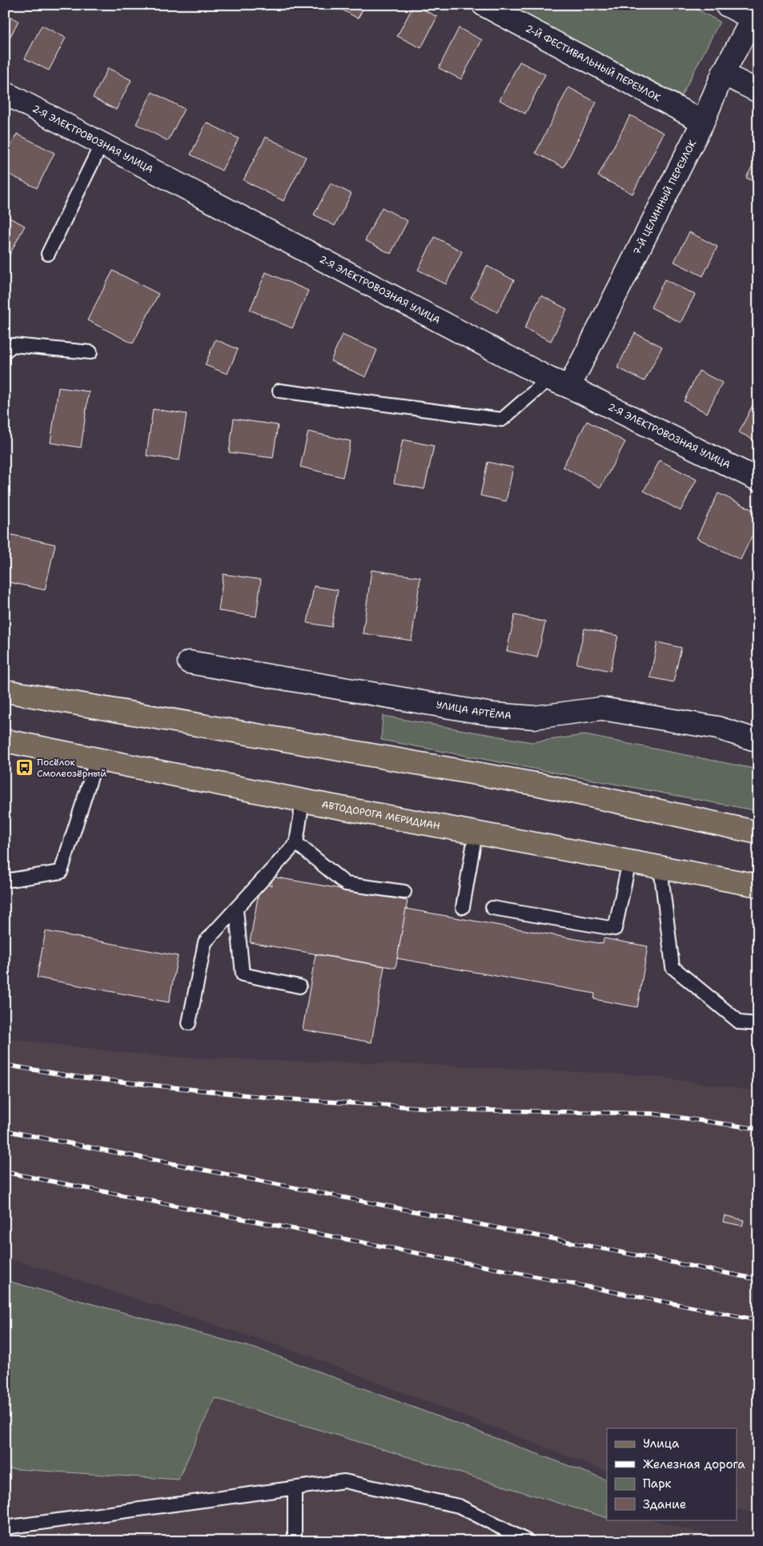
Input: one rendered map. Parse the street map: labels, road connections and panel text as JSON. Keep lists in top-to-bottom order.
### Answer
{
  "streets": {
    "main road": ["АВТОДОРОГА МЕРИДИАН"],
    "street": [
      "2-Й ФЕСТИВАЛЬНЫЙ ПЕРЕУЛОК",
      "2-Я ЭЛЕКТРОВОЗНАЯ УЛИЦА",
      "7-Й ЦЕЛИННЫЙ ПЕРЕУЛОК",
      "УЛИЦА АРТЁМА"
    ]
  },
  "crossings": [
    ["2-Й ФЕСТИВАЛЬНЫЙ ПЕРЕУЛОК", "7-Й ЦЕЛИННЫЙ ПЕРЕУЛОК"],
    ["2-Я ЭЛЕКТРОВОЗНАЯ УЛИЦА", "7-Й ЦЕЛИННЫЙ ПЕРЕУЛОК"]
  ],
  "places": {
    "bus stop": ["Посёлок Смолеозёрный"]
  },
  "legend": [
    "Улица",
    "Железная дорога",
    "Парк",
    "Здание"
  ]
}
